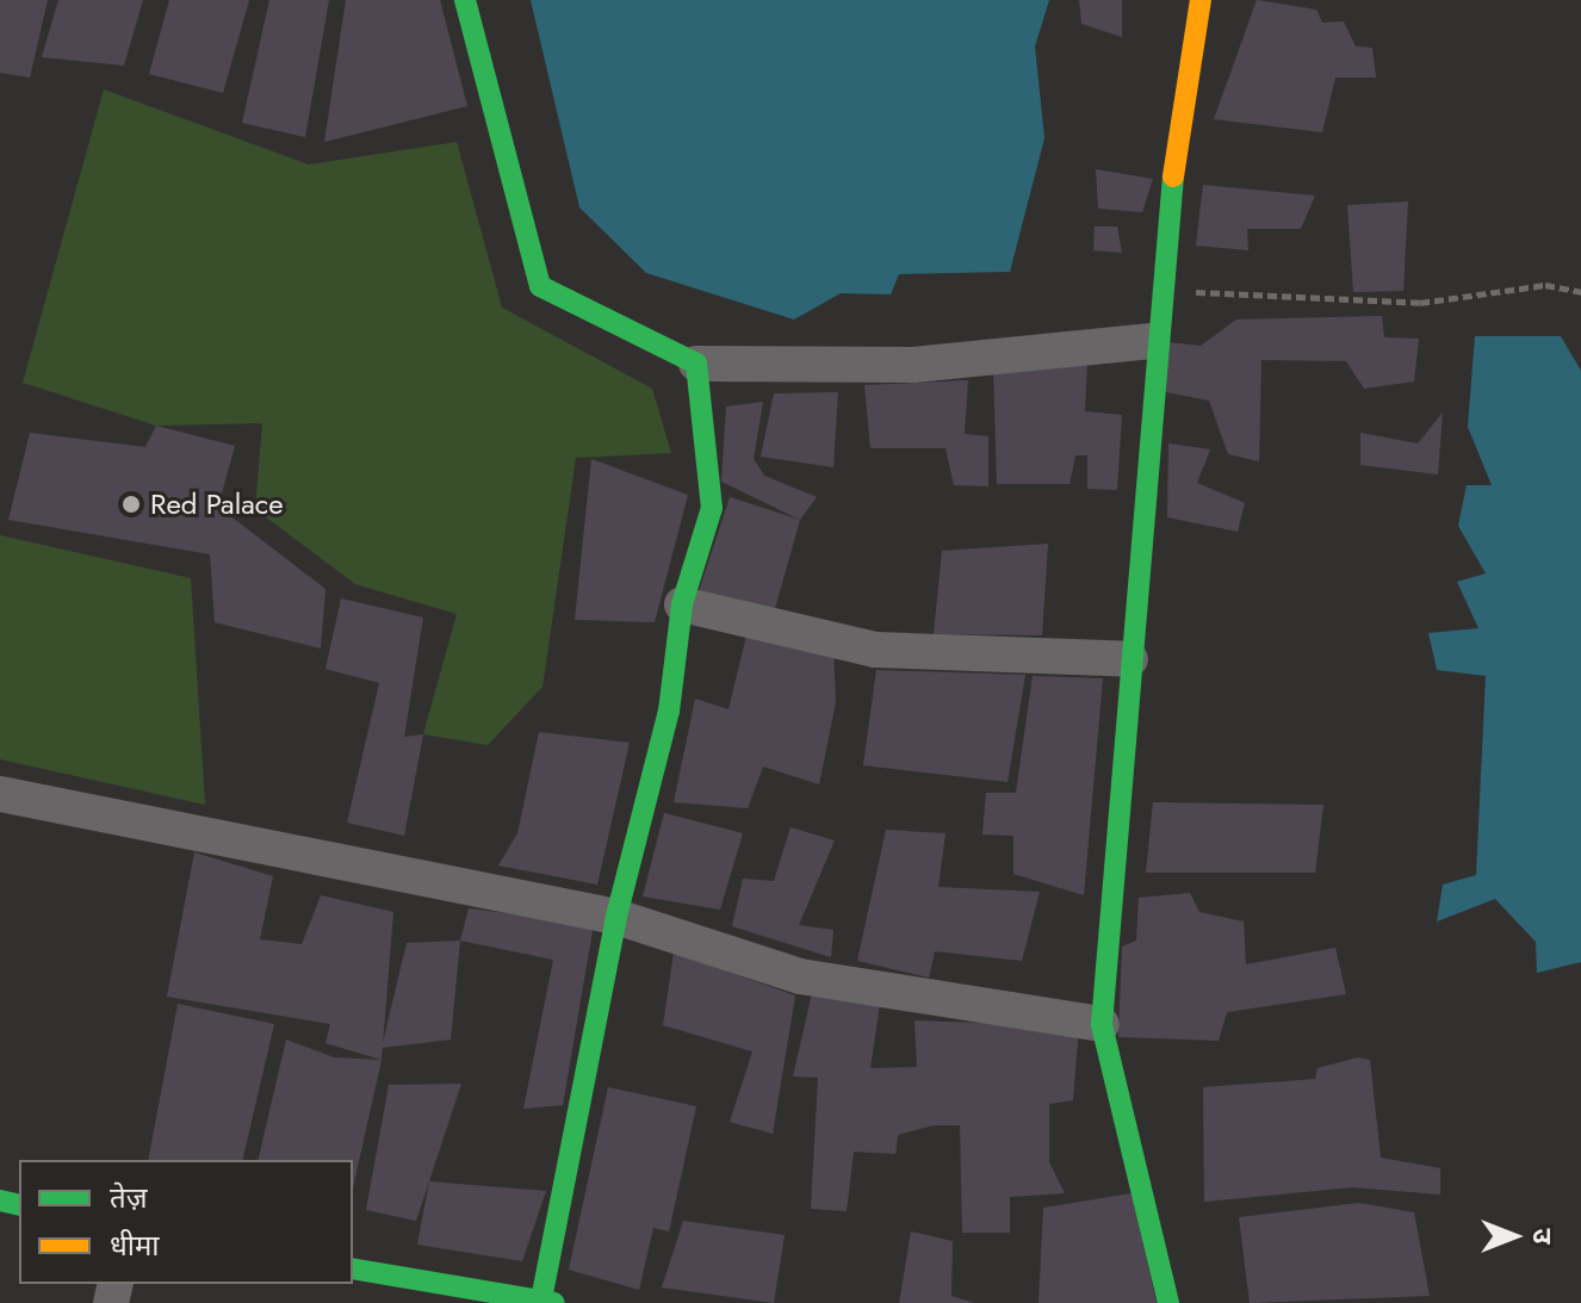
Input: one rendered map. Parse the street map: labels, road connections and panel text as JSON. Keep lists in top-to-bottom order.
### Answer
{
  "places": ["Red Palace"],
  "legend": ["तेज़", "धीमा"],
  "north": "right"
}
